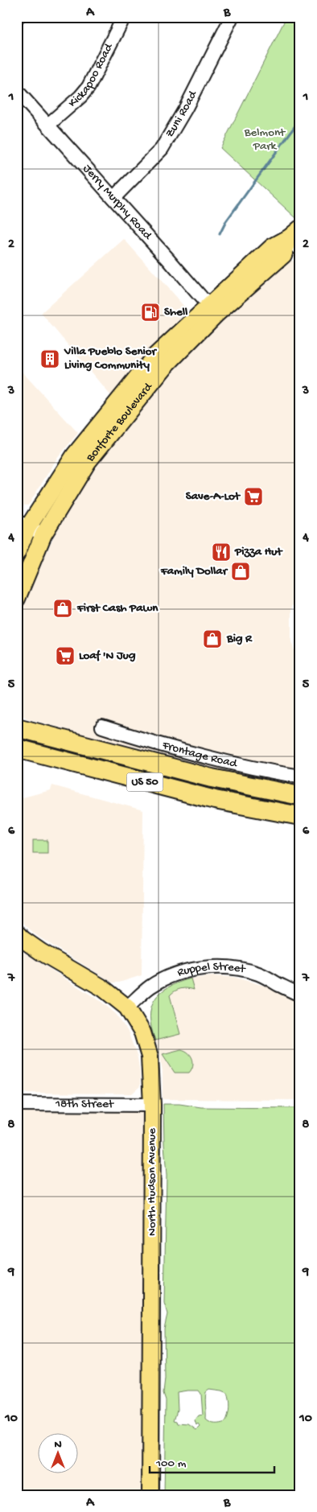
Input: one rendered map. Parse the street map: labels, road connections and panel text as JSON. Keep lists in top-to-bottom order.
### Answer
{
  "streets": {
    "highway": ["US 50"],
    "main road": ["Bonforte Boulevard", "North Hudson Avenue"],
    "street": [
      "Kickapoo Road",
      "Zuni Road",
      "Jerry Murphy Road",
      "Frontage Road",
      "Ruppel Street",
      "18th Street"
    ]
  },
  "crossings": [
    ["Kickapoo Road", "Jerry Murphy Road"],
    ["Zuni Road", "Jerry Murphy Road"],
    ["Jerry Murphy Road", "Bonforte Boulevard"],
    ["Ruppel Street", "North Hudson Avenue"],
    ["18th Street", "North Hudson Avenue"]
  ],
  "parks": ["Belmont Park"],
  "places": {
    "fuel station": ["Shell"],
    "building": ["Villa Pueblo Senior Living Community"],
    "supermarket": ["Save-A-Lot", "Loaf 'N Jug"],
    "restaurant": ["Pizza Hut"],
    "shop": ["Family Dollar", "First Cash Pawn", "Big R"]
  },
  "scale_bar": "100 m",
  "north": "top",
  "grid": {
    "columns": ["A", "B"],
    "rows": [
      "1",
      "2",
      "3",
      "4",
      "5",
      "6",
      "7",
      "8",
      "9",
      "10"
    ]
  }
}
